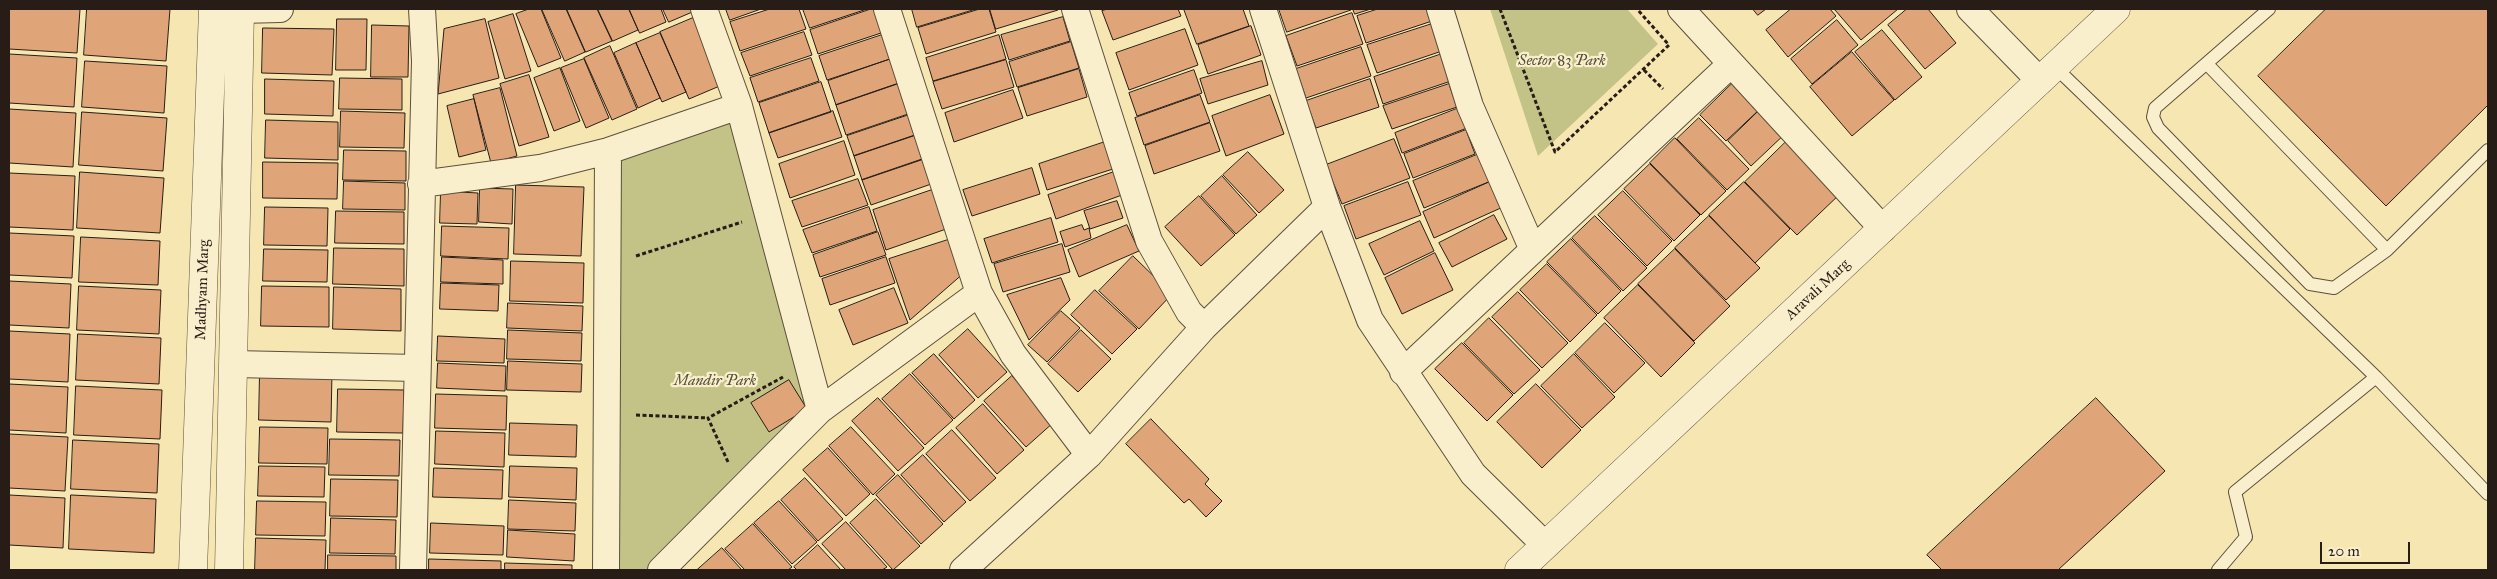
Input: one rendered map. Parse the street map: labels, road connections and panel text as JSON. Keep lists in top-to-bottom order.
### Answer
{
  "streets": {
    "street": ["Madhyam Marg", "Aravali Marg"]
  },
  "parks": ["Sector 83 Park", "Mandir Park"],
  "scale_bar": "20 m"
}
